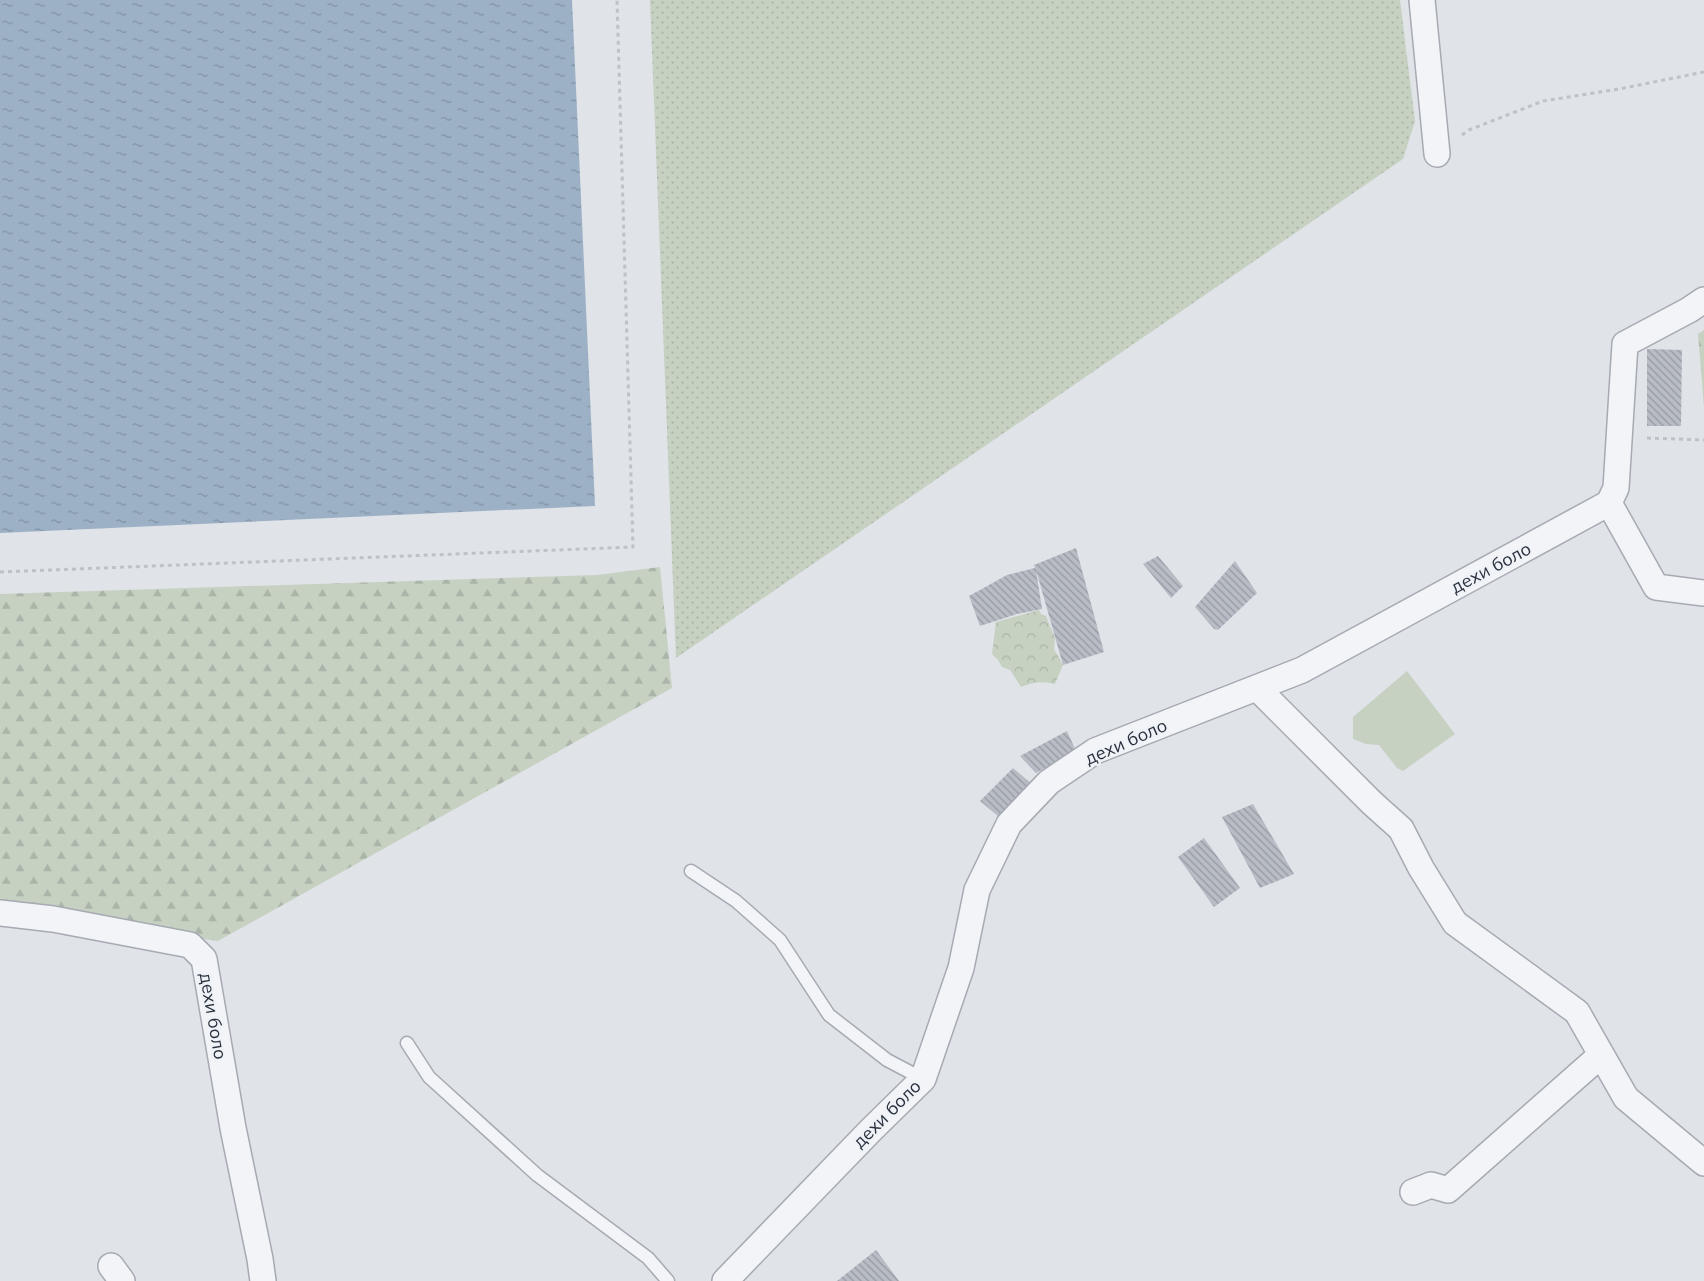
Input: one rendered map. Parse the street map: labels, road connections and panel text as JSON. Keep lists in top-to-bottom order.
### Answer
{
  "streets": {
    "street": ["дехи боло"]
  }
}
